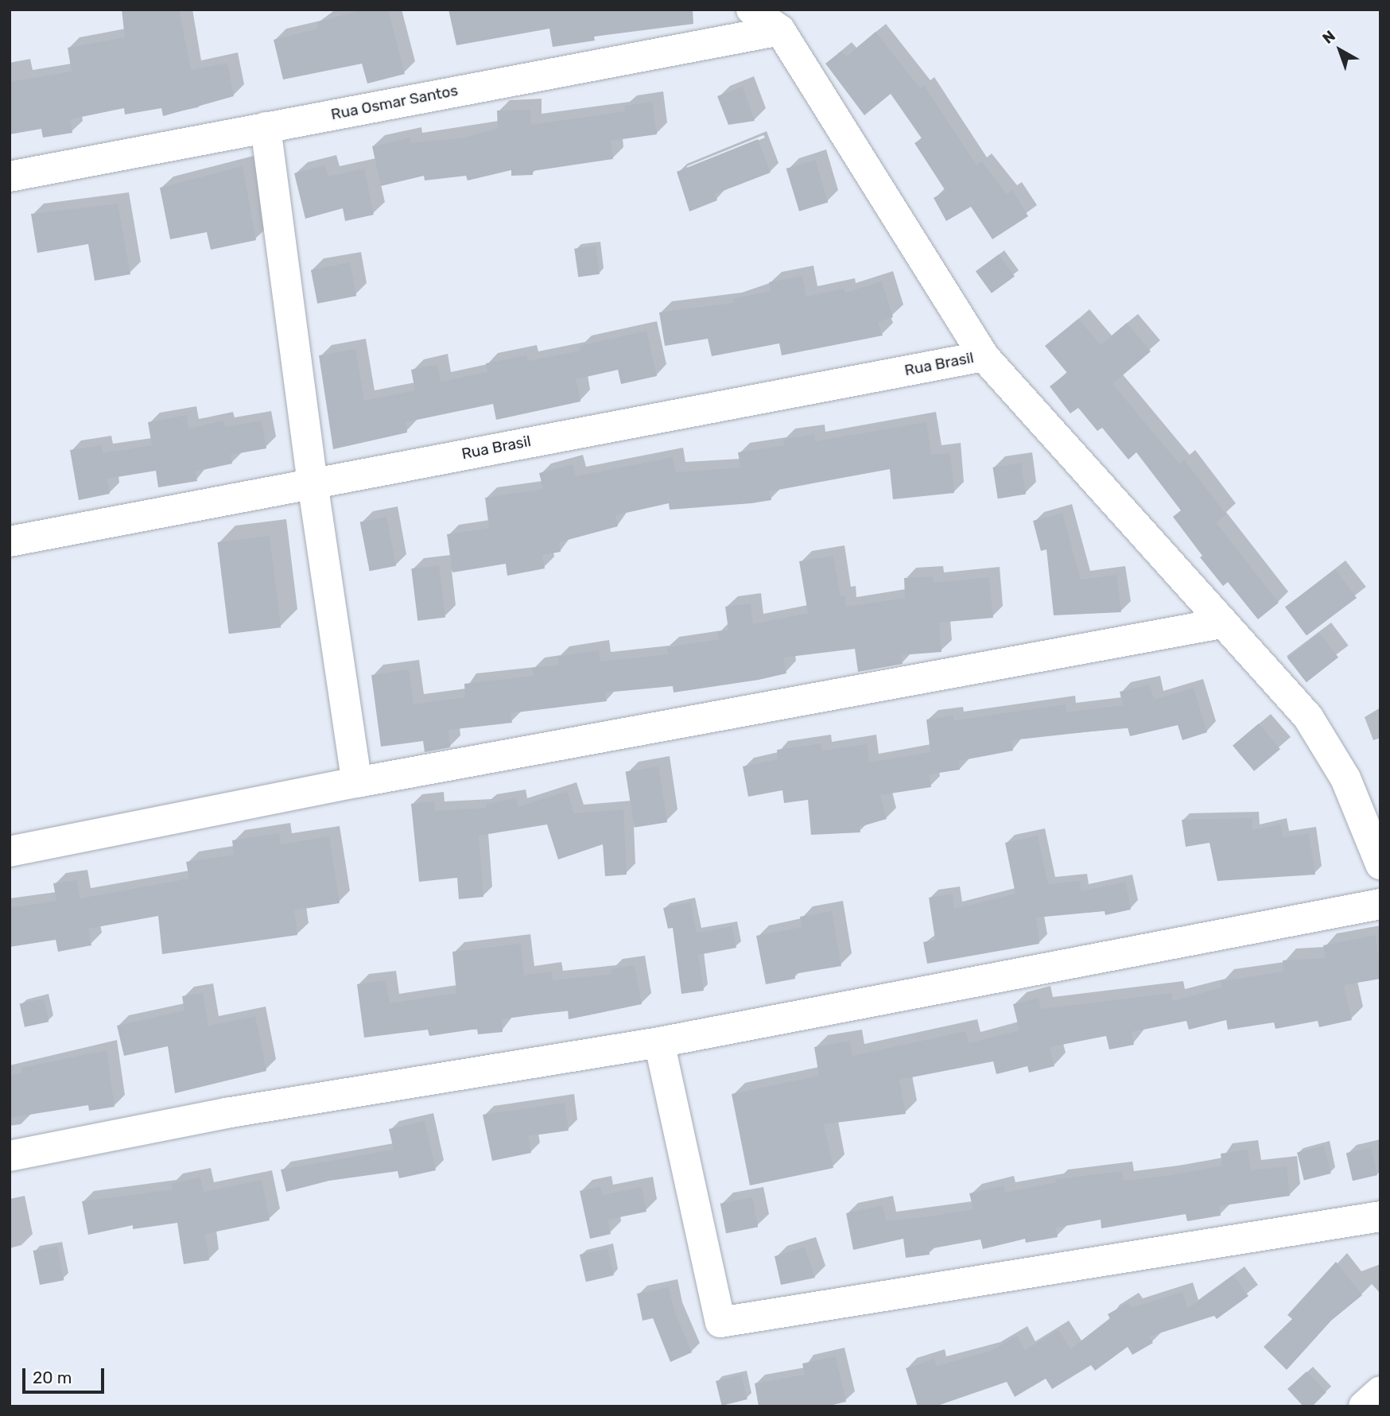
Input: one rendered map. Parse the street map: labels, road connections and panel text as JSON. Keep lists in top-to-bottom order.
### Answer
{
  "streets": {
    "street": ["Rua Osmar Santos", "Rua Brasil"]
  },
  "scale_bar": "20 m",
  "north": "top left"
}
